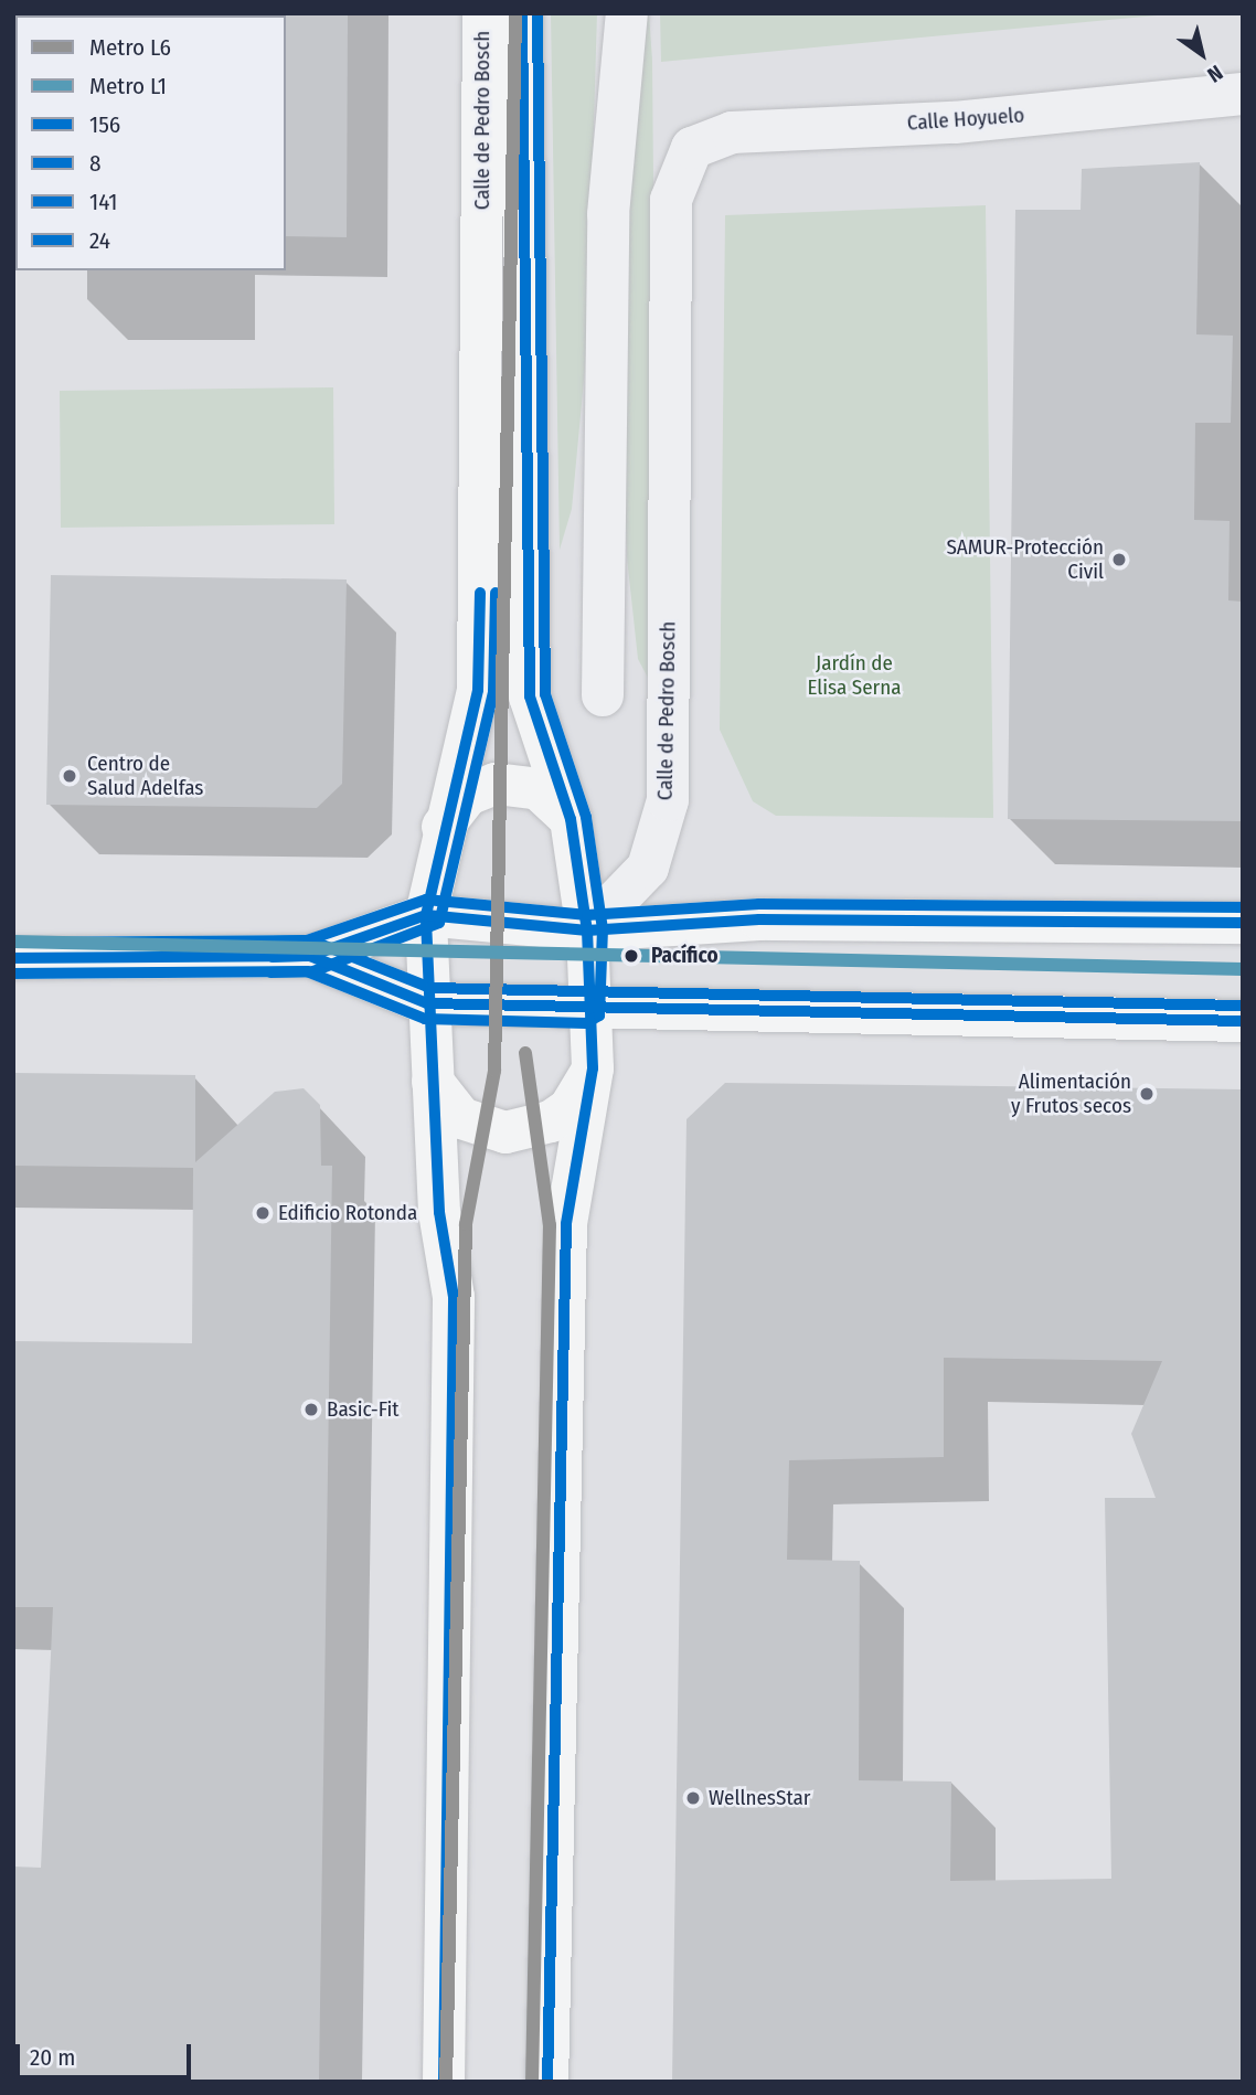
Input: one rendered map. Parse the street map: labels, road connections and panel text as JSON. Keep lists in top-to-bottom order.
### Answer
{
  "streets": {
    "main road": ["Calle de Pedro Bosch"],
    "street": ["Calle Hoyuelo"]
  },
  "crossings": [
    ["Calle Hoyuelo", "Calle de Pedro Bosch"]
  ],
  "parks": ["Jardín de Elisa Serna"],
  "places": [
    "SAMUR-Protección Civil",
    "Centro de Salud Adelfas",
    "Pacífico",
    "Alimentación y Frutos secos",
    "Edificio Rotonda",
    "Basic-Fit",
    "WellnesStar"
  ],
  "lines": [
    "metro line L6",
    "transit line 156",
    "transit line 8",
    "transit line 24",
    "transit line 141",
    "metro line L1"
  ],
  "legend": [
    "Metro L6",
    "Metro L1",
    "156",
    "8",
    "141",
    "24"
  ],
  "scale_bar": "20 m",
  "north": "bottom right"
}
